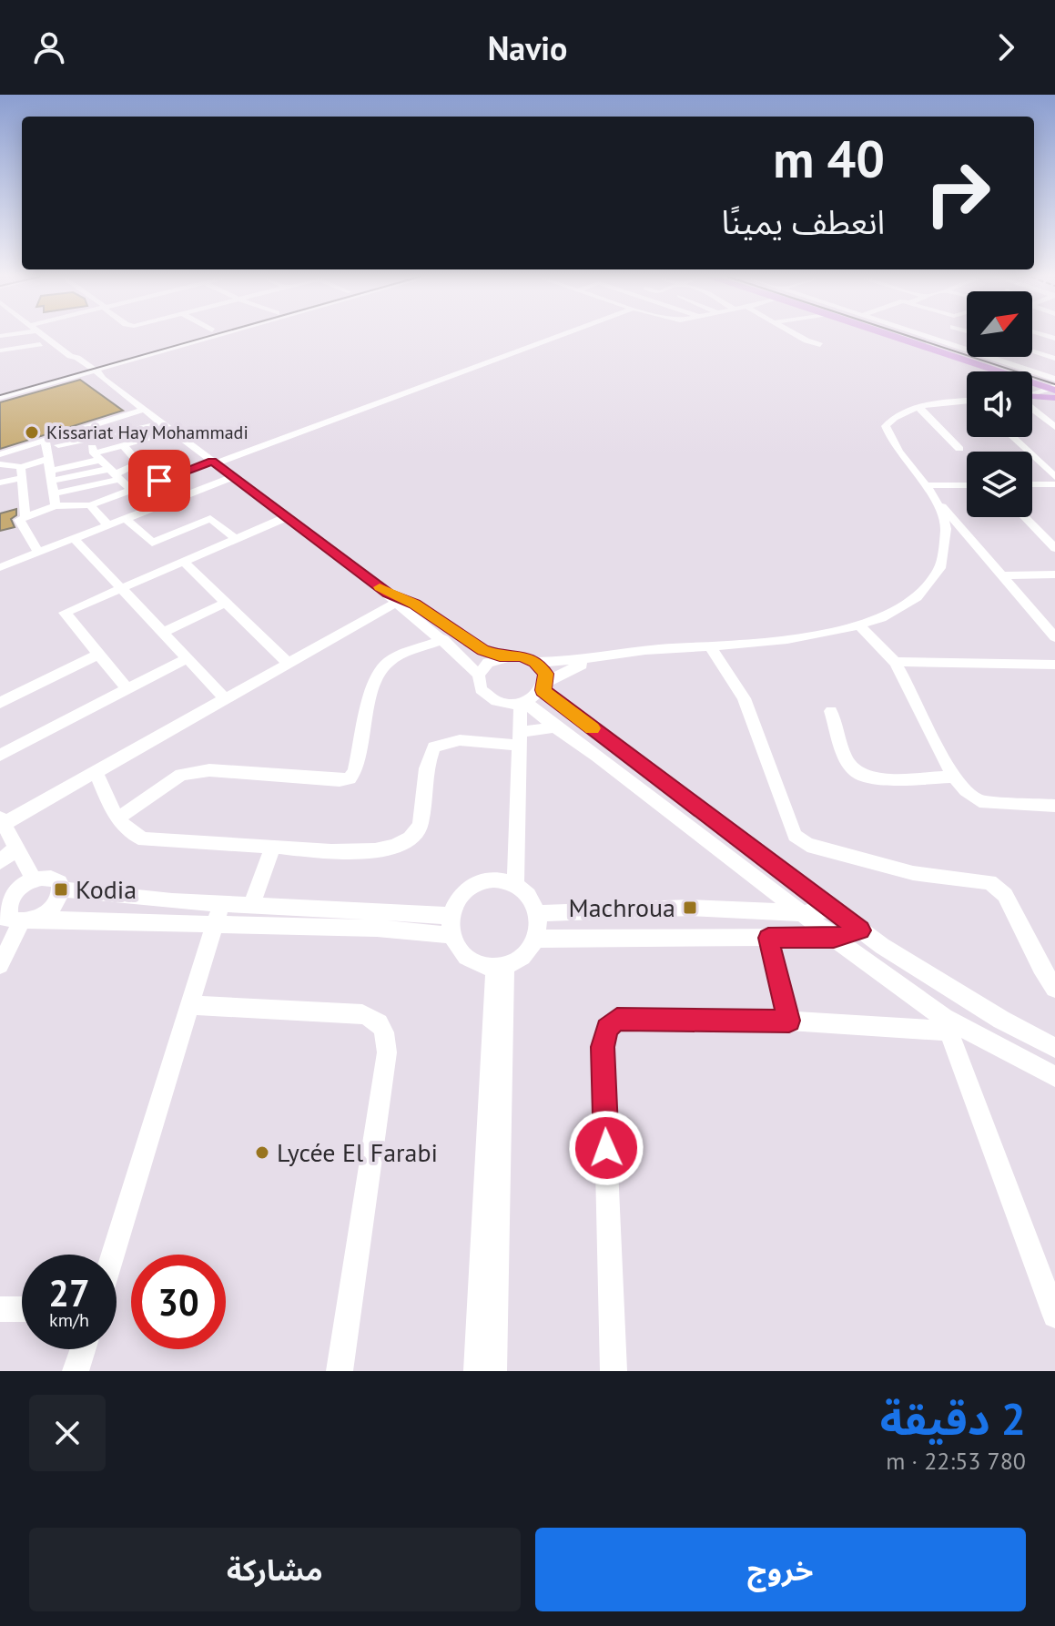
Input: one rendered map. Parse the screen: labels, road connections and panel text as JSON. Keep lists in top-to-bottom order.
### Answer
{
  "places": {
    "other": ["Kissariat Hay Mohammadi", "Lycée El Farabi"],
    "transit": ["Kodia", "Machroua"]
  },
  "north": "top right",
  "page": {
    "header": "Navio",
    "turn": ["40 m", "انعطف يمينًا"],
    "speed": "27 km/h",
    "limit": "30",
    "heading": ["2 دقيقة", "780 m · 22:53"],
    "buttons": ["خروج", "مشاركة"]
  }
}
